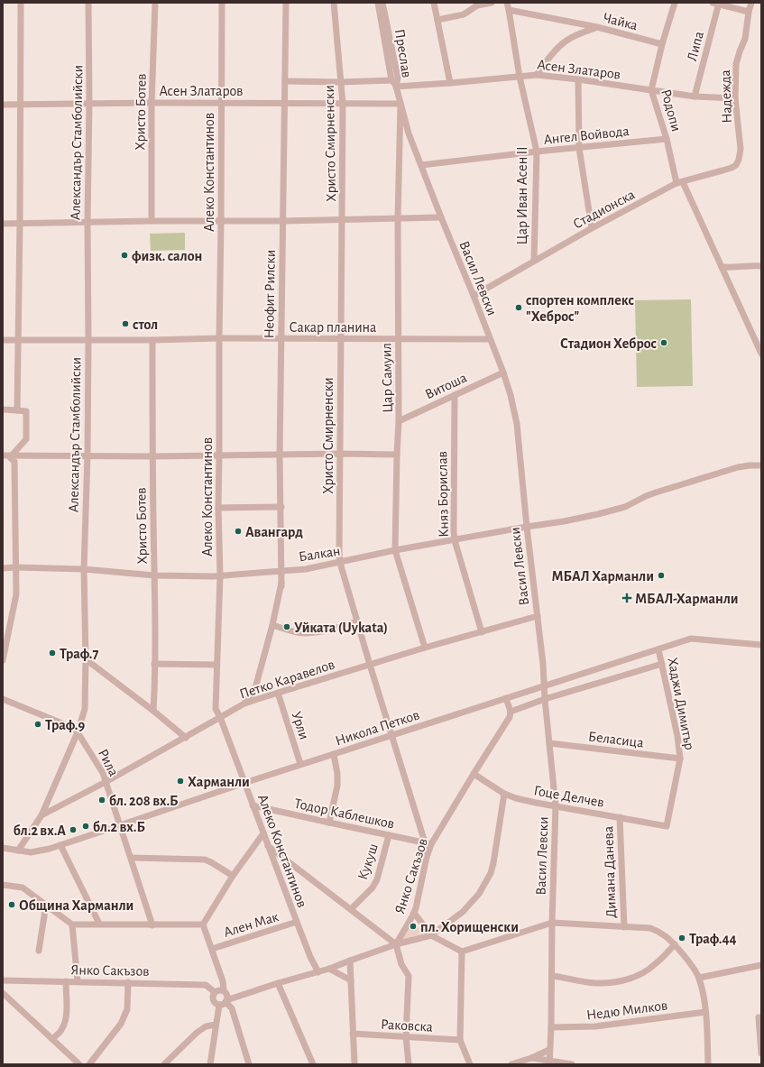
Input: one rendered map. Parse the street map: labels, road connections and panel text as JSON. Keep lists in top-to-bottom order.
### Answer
{
  "streets": {
    "street": [
      "Чайка",
      "Липа",
      "Преслав",
      "Асен Златаров",
      "Надежда",
      "Родопи",
      "Христо Ботев",
      "Ангел Войвода",
      "Александър Стамболийски",
      "Христо Смирненски",
      "Алеко Константинов",
      "Цар Иван Асен II",
      "Стадионска",
      "Васил Левски",
      "Неофит Рилски",
      "Сакар планина",
      "Цар Самуил",
      "Витоша",
      "Княз Борислав",
      "Балкан",
      "Петко Каравелов",
      "Хаджи Димитър",
      "Урли",
      "Никола Петков",
      "Беласица",
      "Рила",
      "Гоце Делчев",
      "Тодор Каблешков",
      "Кукуш",
      "Димана Данева",
      "Янко Сакъзов",
      "Ален Мак",
      "Недю Милков",
      "Раковска"
    ]
  },
  "crossings": [
    ["Чайка", "Родопи"],
    ["Чайка", "Цар Иван Асен II"],
    ["Липа", "Асен Златаров"],
    ["Преслав", "Асен Златаров"],
    ["Преслав", "Васил Левски"],
    ["Асен Златаров", "Надежда"],
    ["Асен Златаров", "Родопи"],
    ["Асен Златаров", "Христо Ботев"],
    ["Асен Златаров", "Александър Стамболийски"],
    ["Асен Златаров", "Христо Смирненски"],
    ["Асен Златаров", "Алеко Константинов"],
    ["Асен Златаров", "Цар Иван Асен II"],
    ["Асен Златаров", "Васил Левски"],
    ["Асен Златаров", "Неофит Рилски"],
    ["Асен Златаров", "Цар Самуил"],
    ["Надежда", "Стадионска"],
    ["Родопи", "Ангел Войвода"],
    ["Родопи", "Стадионска"],
    ["Христо Ботев", "Сакар планина"],
    ["Христо Ботев", "Балкан"],
    ["Ангел Войвода", "Цар Иван Асен II"],
    ["Ангел Войвода", "Васил Левски"],
    ["Александър Стамболийски", "Сакар планина"],
    ["Александър Стамболийски", "Балкан"],
    ["Александър Стамболийски", "Петко Каравелов"],
    ["Александър Стамболийски", "Никола Петков"],
    ["Александър Стамболийски", "Рила"],
    ["Христо Смирненски", "Сакар планина"],
    ["Христо Смирненски", "Балкан"],
    ["Христо Смирненски", "Петко Каравелов"],
    ["Христо Смирненски", "Никола Петков"],
    ["Христо Смирненски", "Тодор Каблешков"],
    ["Христо Смирненски", "Янко Сакъзов"],
    ["Алеко Константинов", "Сакар планина"],
    ["Алеко Константинов", "Балкан"],
    ["Алеко Константинов", "Петко Каравелов"],
    ["Алеко Константинов", "Никола Петков"],
    ["Алеко Константинов", "Тодор Каблешков"],
    ["Алеко Константинов", "Ален Мак"],
    ["Цар Иван Асен II", "Стадионска"],
    ["Стадионска", "Васил Левски"],
    ["Васил Левски", "Сакар планина"],
    ["Васил Левски", "Цар Самуил"],
    ["Васил Левски", "Витоша"],
    ["Васил Левски", "Балкан"],
    ["Васил Левски", "Петко Каравелов"],
    ["Васил Левски", "Никола Петков"],
    ["Васил Левски", "Беласица"],
    ["Васил Левски", "Гоце Делчев"],
    ["Васил Левски", "Недю Милков"],
    ["Неофит Рилски", "Сакар планина"],
    ["Неофит Рилски", "Балкан"],
    ["Неофит Рилски", "Петко Каравелов"],
    ["Сакар планина", "Цар Самуил"],
    ["Цар Самуил", "Витоша"],
    ["Цар Самуил", "Балкан"],
    ["Цар Самуил", "Петко Каравелов"],
    ["Витоша", "Княз Борислав"],
    ["Княз Борислав", "Балкан"],
    ["Княз Борислав", "Петко Каравелов"],
    ["Петко Каравелов", "Урли"],
    ["Петко Каравелов", "Рила"],
    ["Хаджи Димитър", "Никола Петков"],
    ["Хаджи Димитър", "Беласица"],
    ["Хаджи Димитър", "Гоце Делчев"],
    ["Урли", "Никола Петков"],
    ["Никола Петков", "Рила"],
    ["Гоце Делчев", "Димана Данева"],
    ["Гоце Делчев", "Янко Сакъзов"],
    ["Тодор Каблешков", "Кукуш"],
    ["Тодор Каблешков", "Янко Сакъзов"]
  ],
  "places": {
    "other": [
      "физк. салон",
      "спортен комплекс \"Хеброс\"",
      "стол",
      "Стадион Хеброс",
      "Авангард",
      "МБАЛ Харманли",
      "Уйката (Uykata)",
      "Траф.7",
      "Траф.9",
      "Харманли",
      "бл. 208 вх.Б",
      "бл.2 вх.Б",
      "бл.2 вх.А",
      "Община Харманли",
      "пл. Хорищенски",
      "Траф.44"
    ],
    "health": ["МБАЛ-Харманли"]
  }
}
